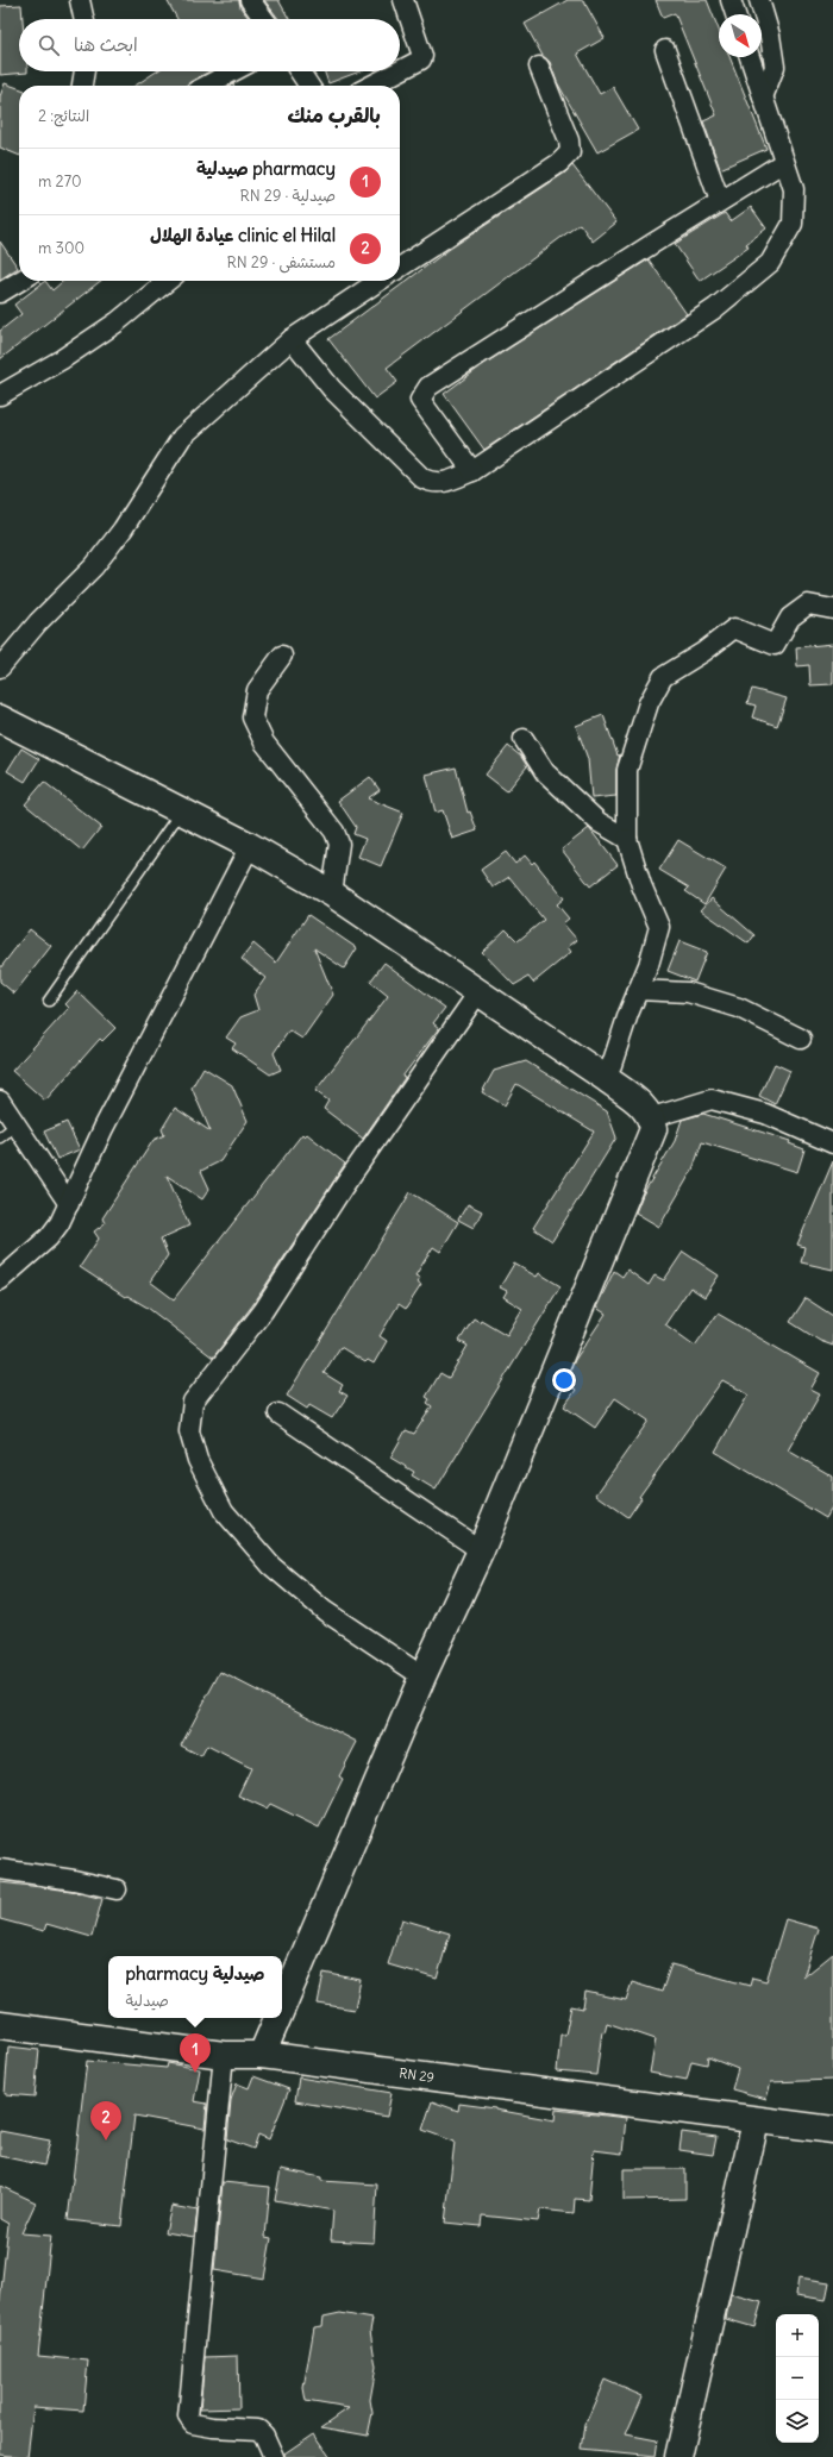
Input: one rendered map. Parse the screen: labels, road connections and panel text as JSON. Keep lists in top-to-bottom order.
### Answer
{
  "streets": {
    "street": ["RN 29"]
  },
  "north": "bottom right",
  "page": {
    "search": "ابحث هنا",
    "heading": ["بالقرب منك", "النتائج: 2"],
    "list": [
      {
        "mark": "1",
        "name": "pharmacy صيدلية",
        "note": "صيدلية · RN 29",
        "value": "270 m"
      },
      {
        "mark": "2",
        "name": "clinic el Hilal عيادة الهلال",
        "note": "مستشفى · RN 29",
        "value": "300 m"
      }
    ],
    "popup": ["pharmacy صيدلية", "صيدلية"],
    "pins": ["1", "2"],
    "map_buttons": ["+", "−"]
  }
}
